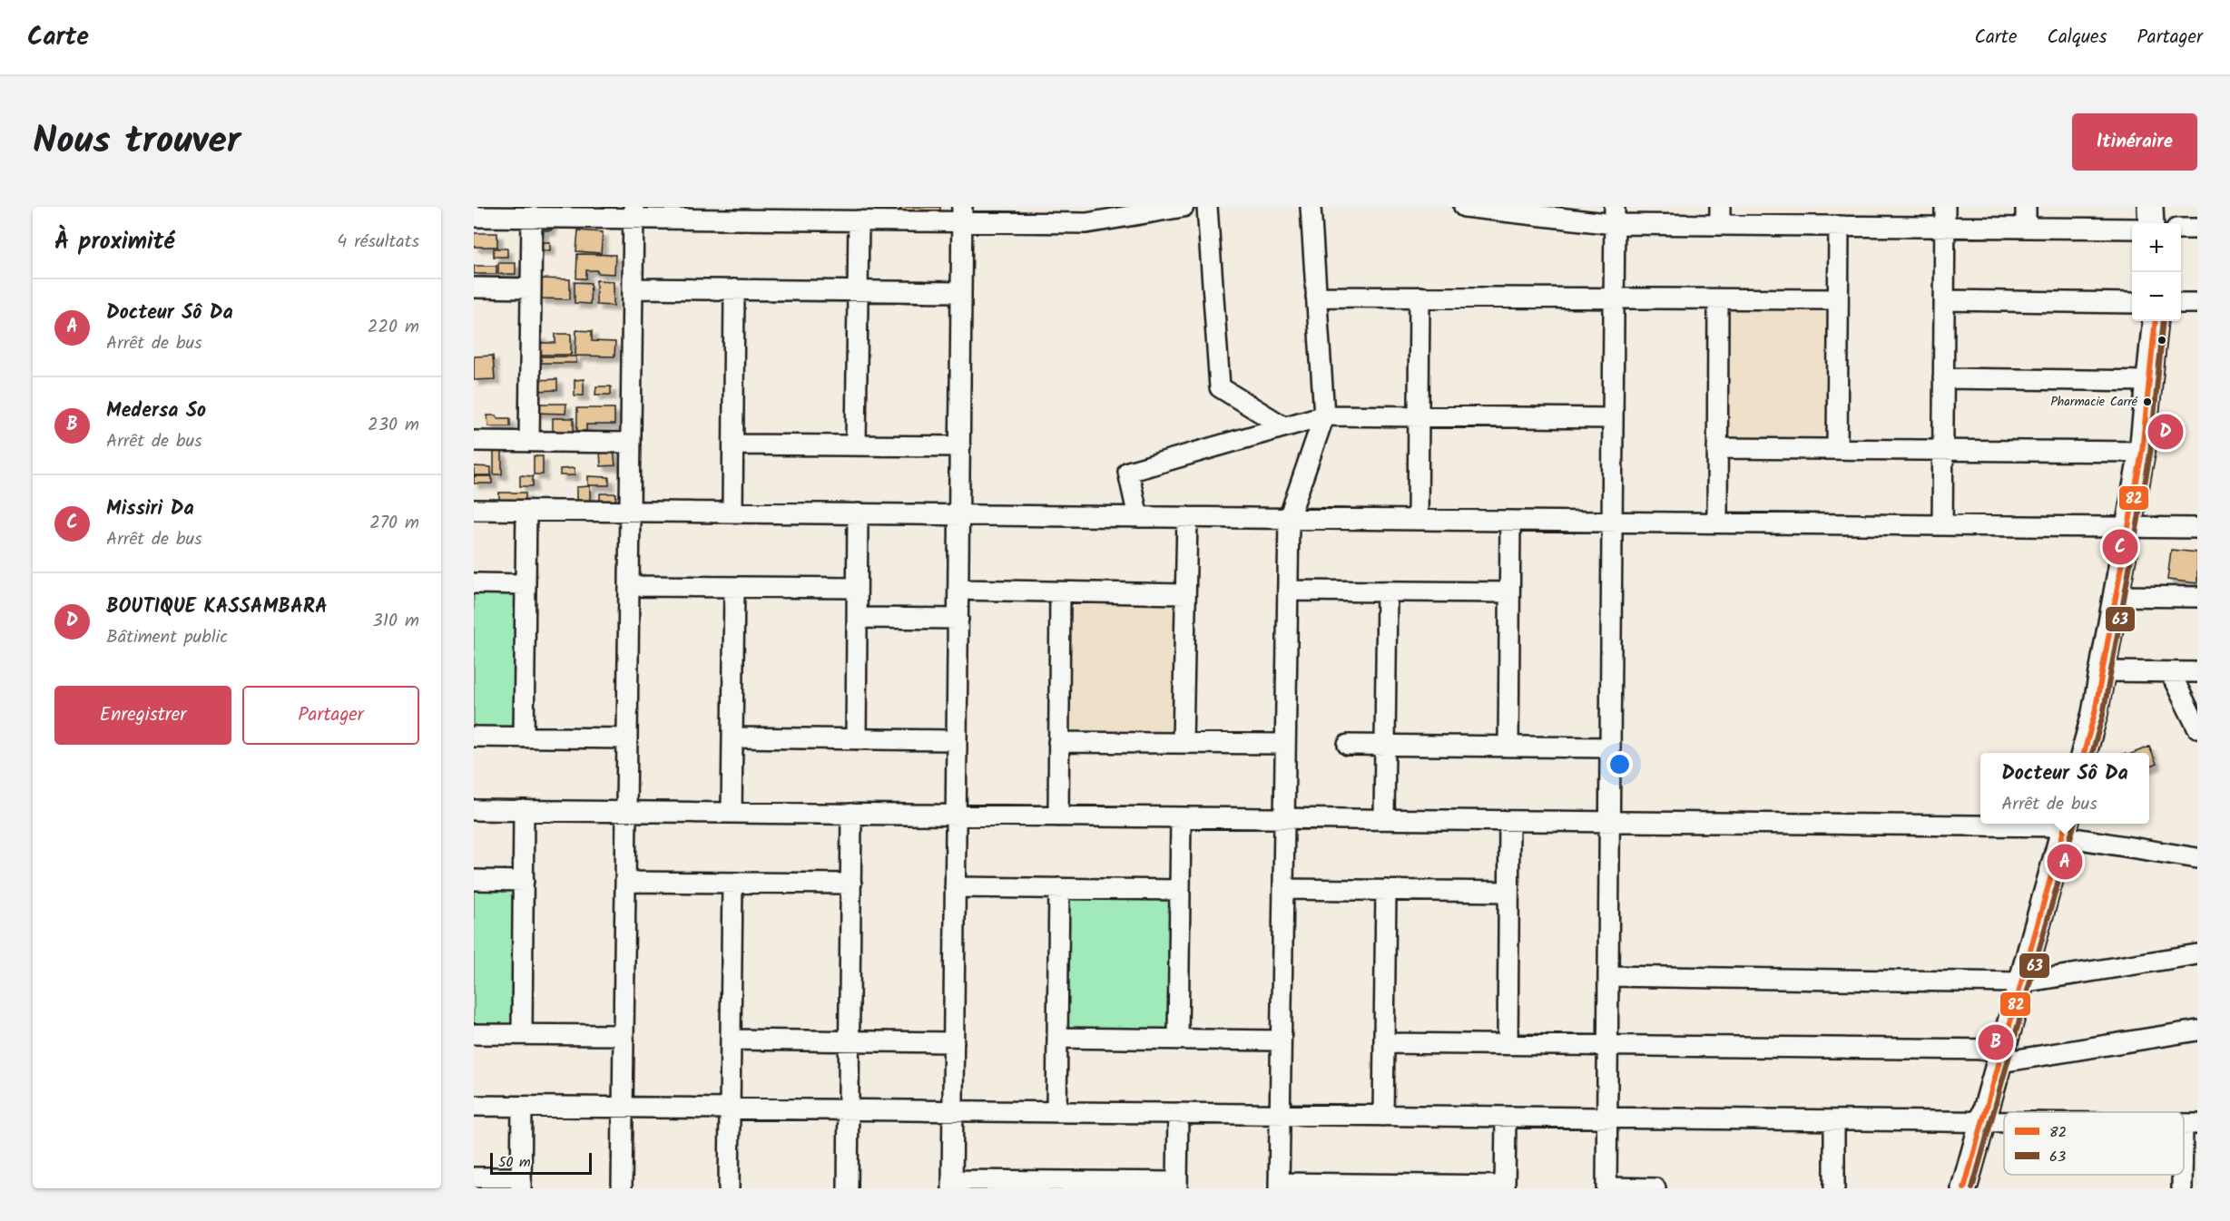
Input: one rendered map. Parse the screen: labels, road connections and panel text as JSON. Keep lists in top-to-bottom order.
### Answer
{
  "places": ["Pharmacie Carré"],
  "lines": ["transit line 82", "transit line 63"],
  "legend": ["82", "63"],
  "scale_bar": "50 m",
  "page": {
    "header": "Carte",
    "nav": ["Carte", "Calques", "Partager"],
    "title": "Nous trouver",
    "buttons": [
      "Itinéraire",
      ["Enregistrer", "Partager"]
    ],
    "heading": ["À proximité", "4 résultats"],
    "map_buttons": ["+", "−"],
    "list": [
      {
        "mark": "A",
        "name": "Docteur Sô Da",
        "note": "Arrêt de bus",
        "value": "220 m"
      },
      {
        "mark": "B",
        "name": "Medersa So",
        "note": "Arrêt de bus",
        "value": "230 m"
      },
      {
        "mark": "C",
        "name": "Missiri Da",
        "note": "Arrêt de bus",
        "value": "270 m"
      },
      {
        "mark": "D",
        "name": "BOUTIQUE KASSAMBARA",
        "note": "Bâtiment public",
        "value": "310 m"
      }
    ],
    "pins": [
      "D",
      "C",
      "A",
      "B"
    ],
    "popup": ["Docteur Sô Da", "Arrêt de bus"],
    "scale": "50 m"
  }
}
